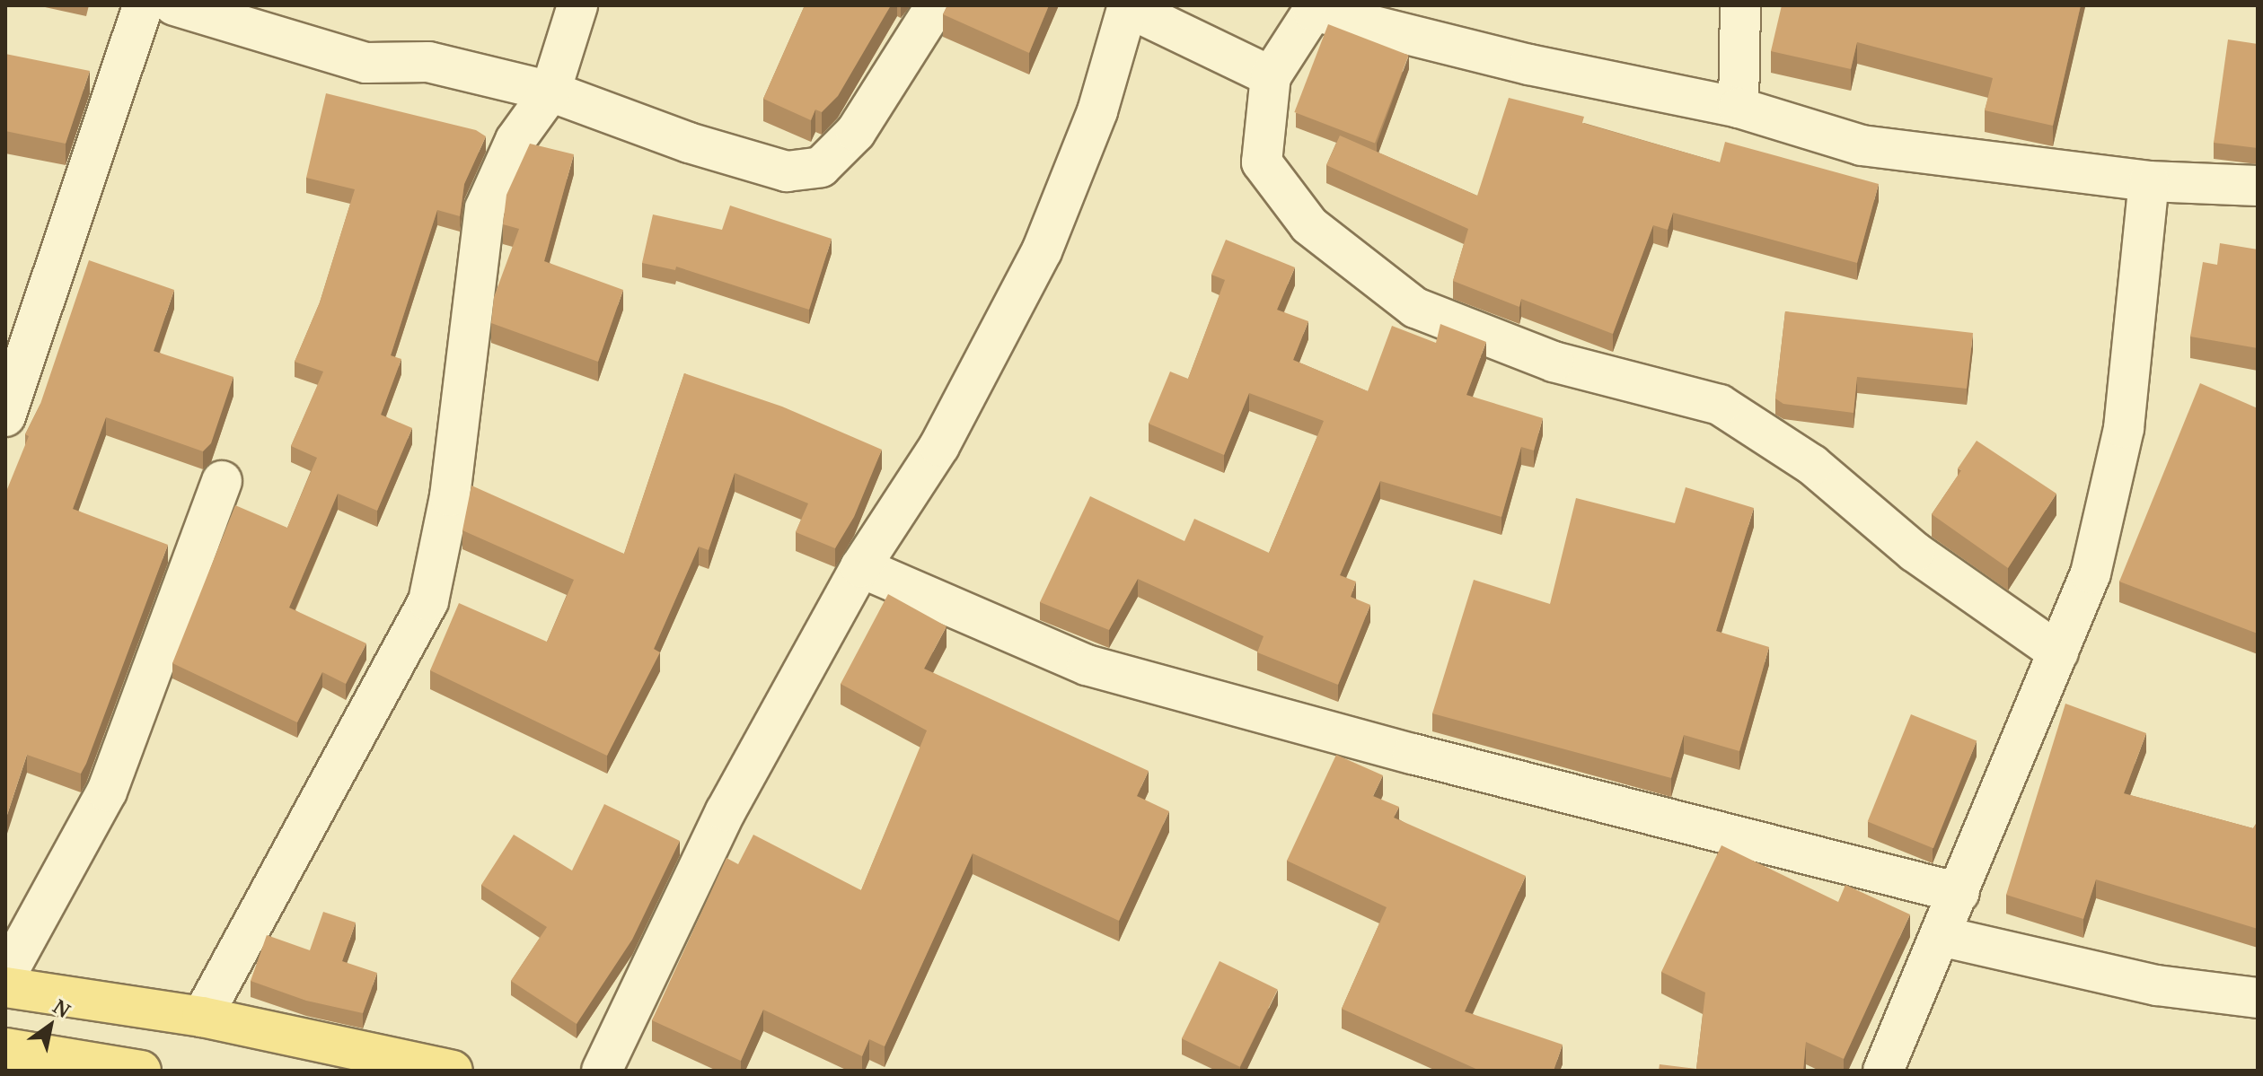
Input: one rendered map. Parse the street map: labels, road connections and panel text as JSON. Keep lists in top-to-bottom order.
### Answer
{
  "north": "top right"
}
